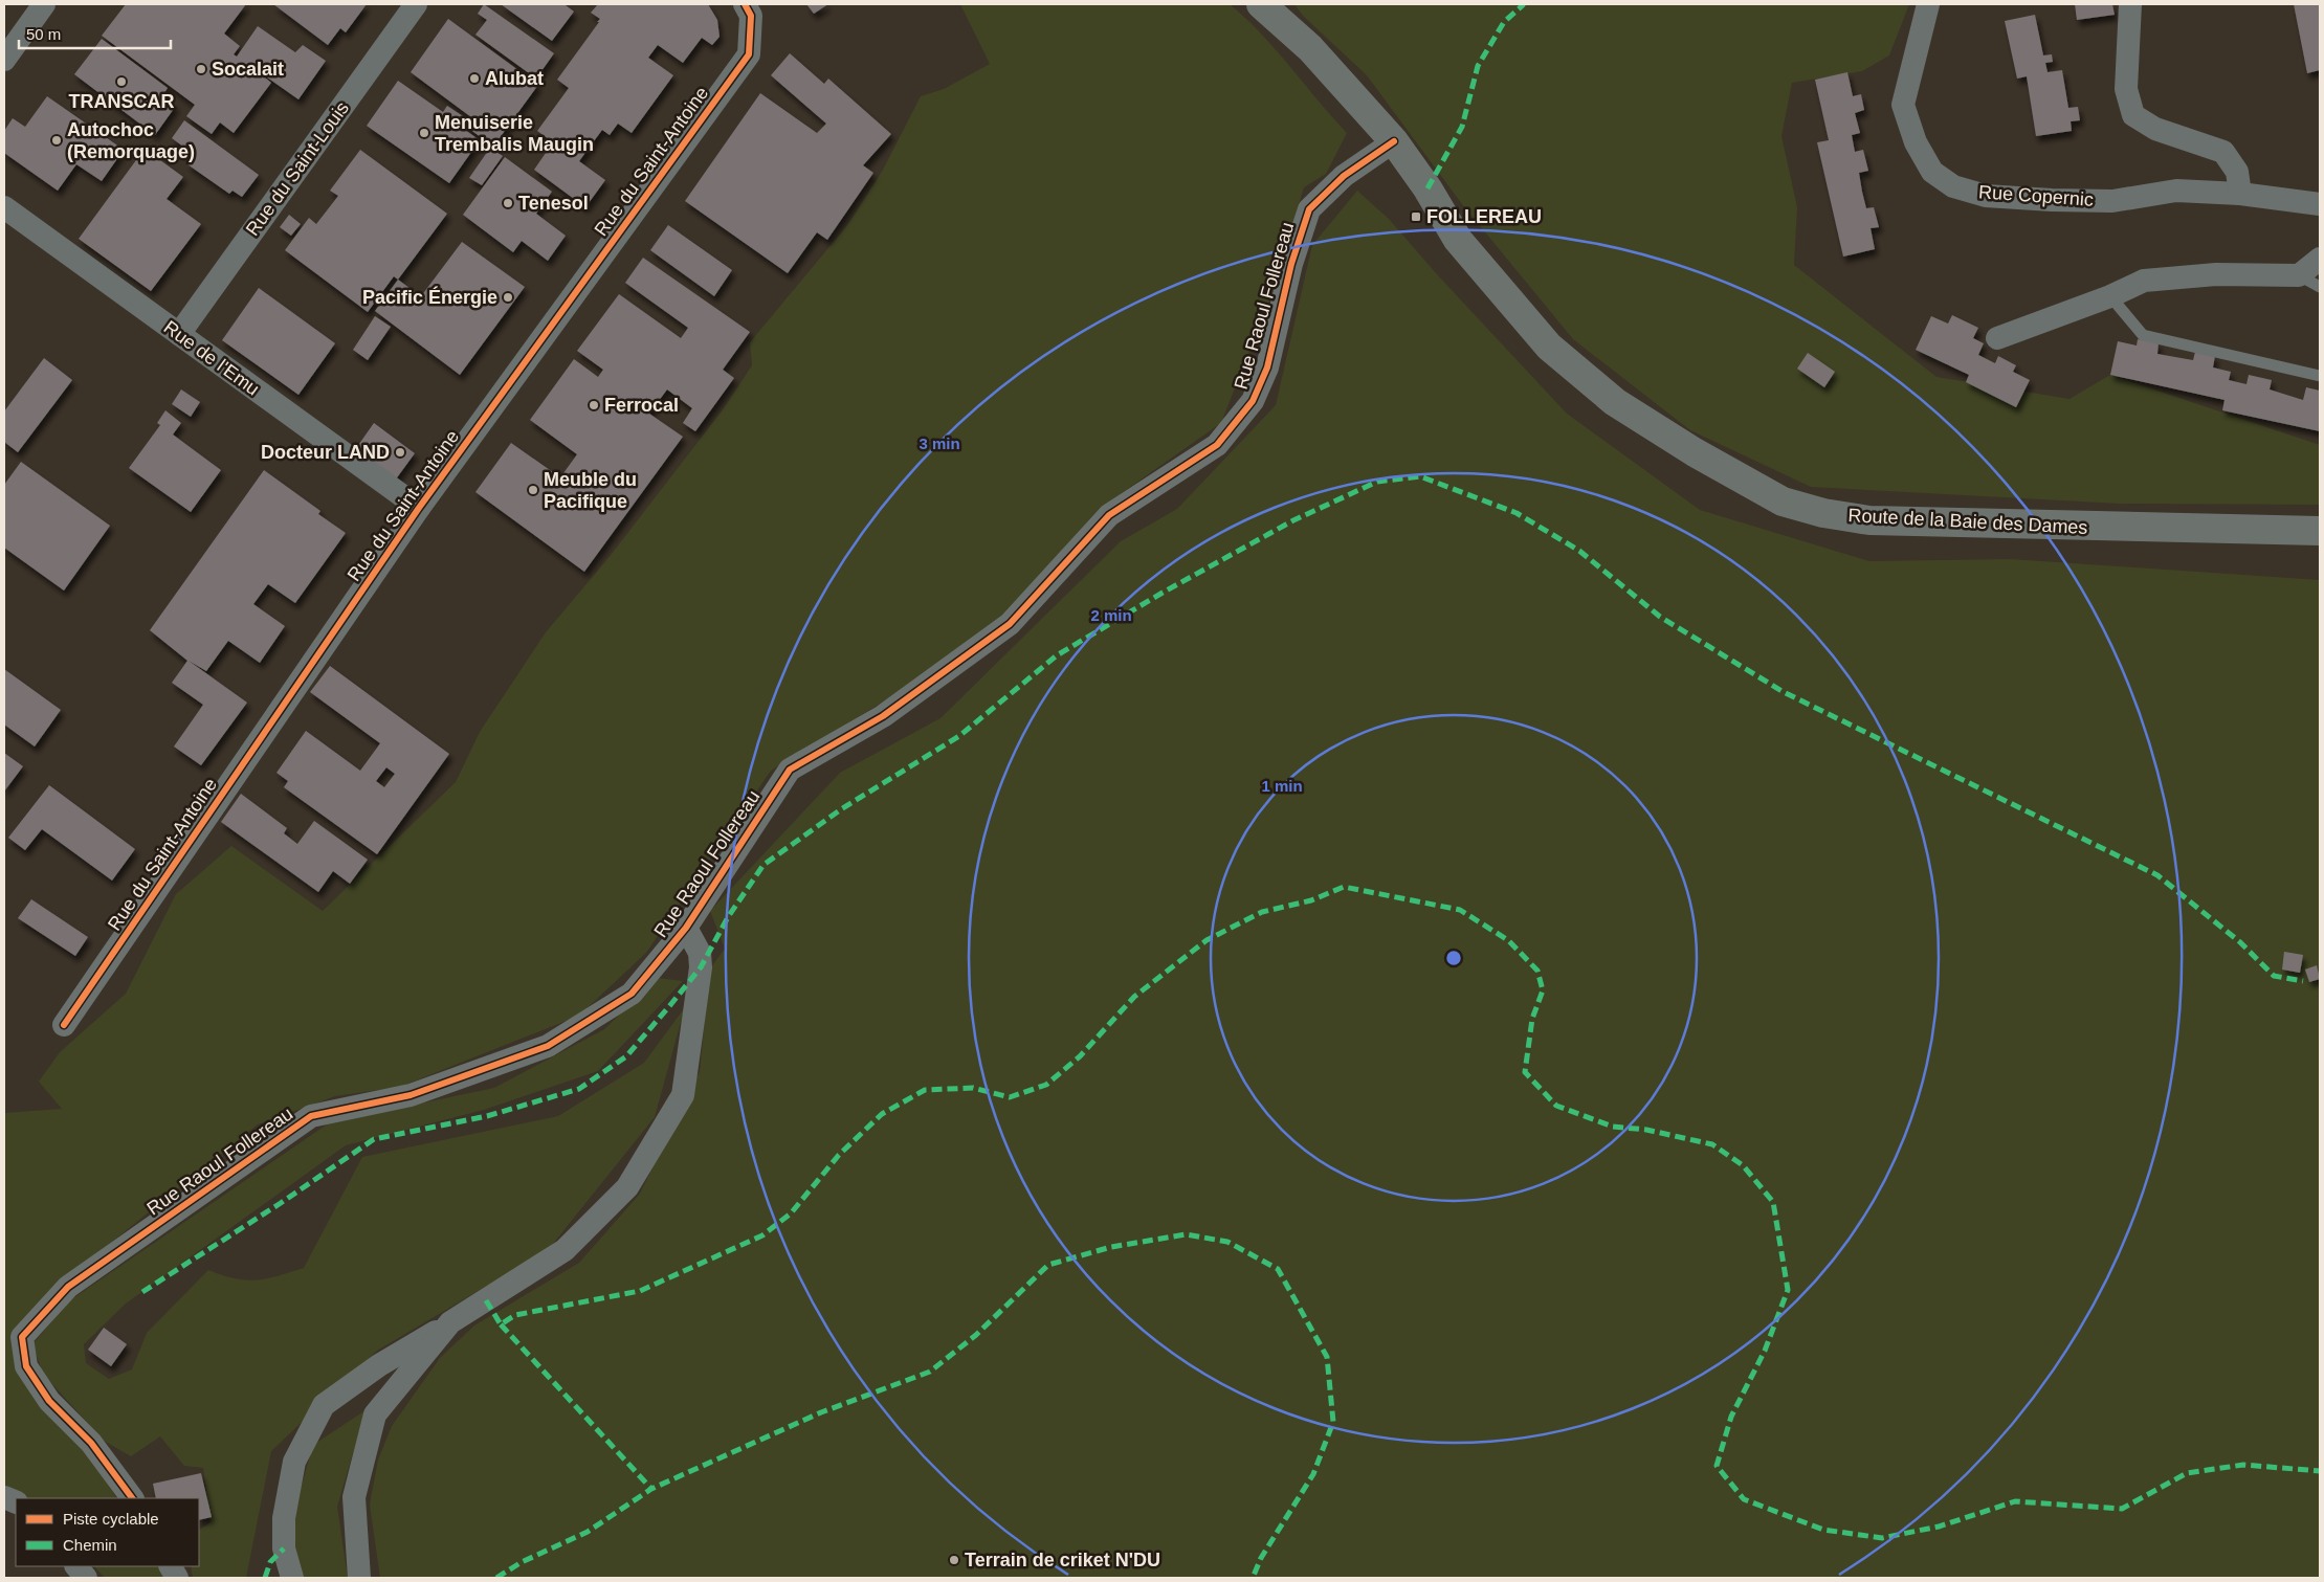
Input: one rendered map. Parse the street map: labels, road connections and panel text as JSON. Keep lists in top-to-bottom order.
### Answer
{
  "streets": {
    "main road": ["Route de la Baie des Dames"],
    "street": [
      "Rue du Saint-Antoine",
      "Rue du Saint-Louis",
      "Rue Copernic",
      "Rue Raoul Follereau",
      "Rue de l'Emu"
    ]
  },
  "crossings": [
    ["Rue du Saint-Antoine", "Rue de l'Emu"],
    ["Rue du Saint-Louis", "Rue de l'Emu"],
    ["Rue Raoul Follereau", "Route de la Baie des Dames"]
  ],
  "places": {
    "other": [
      "Socalait",
      "Alubat",
      "TRANSCAR",
      "Menuiserie Trembalis Maugin",
      "Autochoc (Remorquage)",
      "Tenesol",
      "Pacific Énergie",
      "Ferrocal",
      "Docteur LAND",
      "Meuble du Pacifique",
      "Terrain de criket N'DU"
    ],
    "transit": ["FOLLEREAU"]
  },
  "legend": ["Piste cyclable", "Chemin"],
  "scale_bar": "50 m",
  "rings": ["3 min", "2 min", "1 min"]
}
